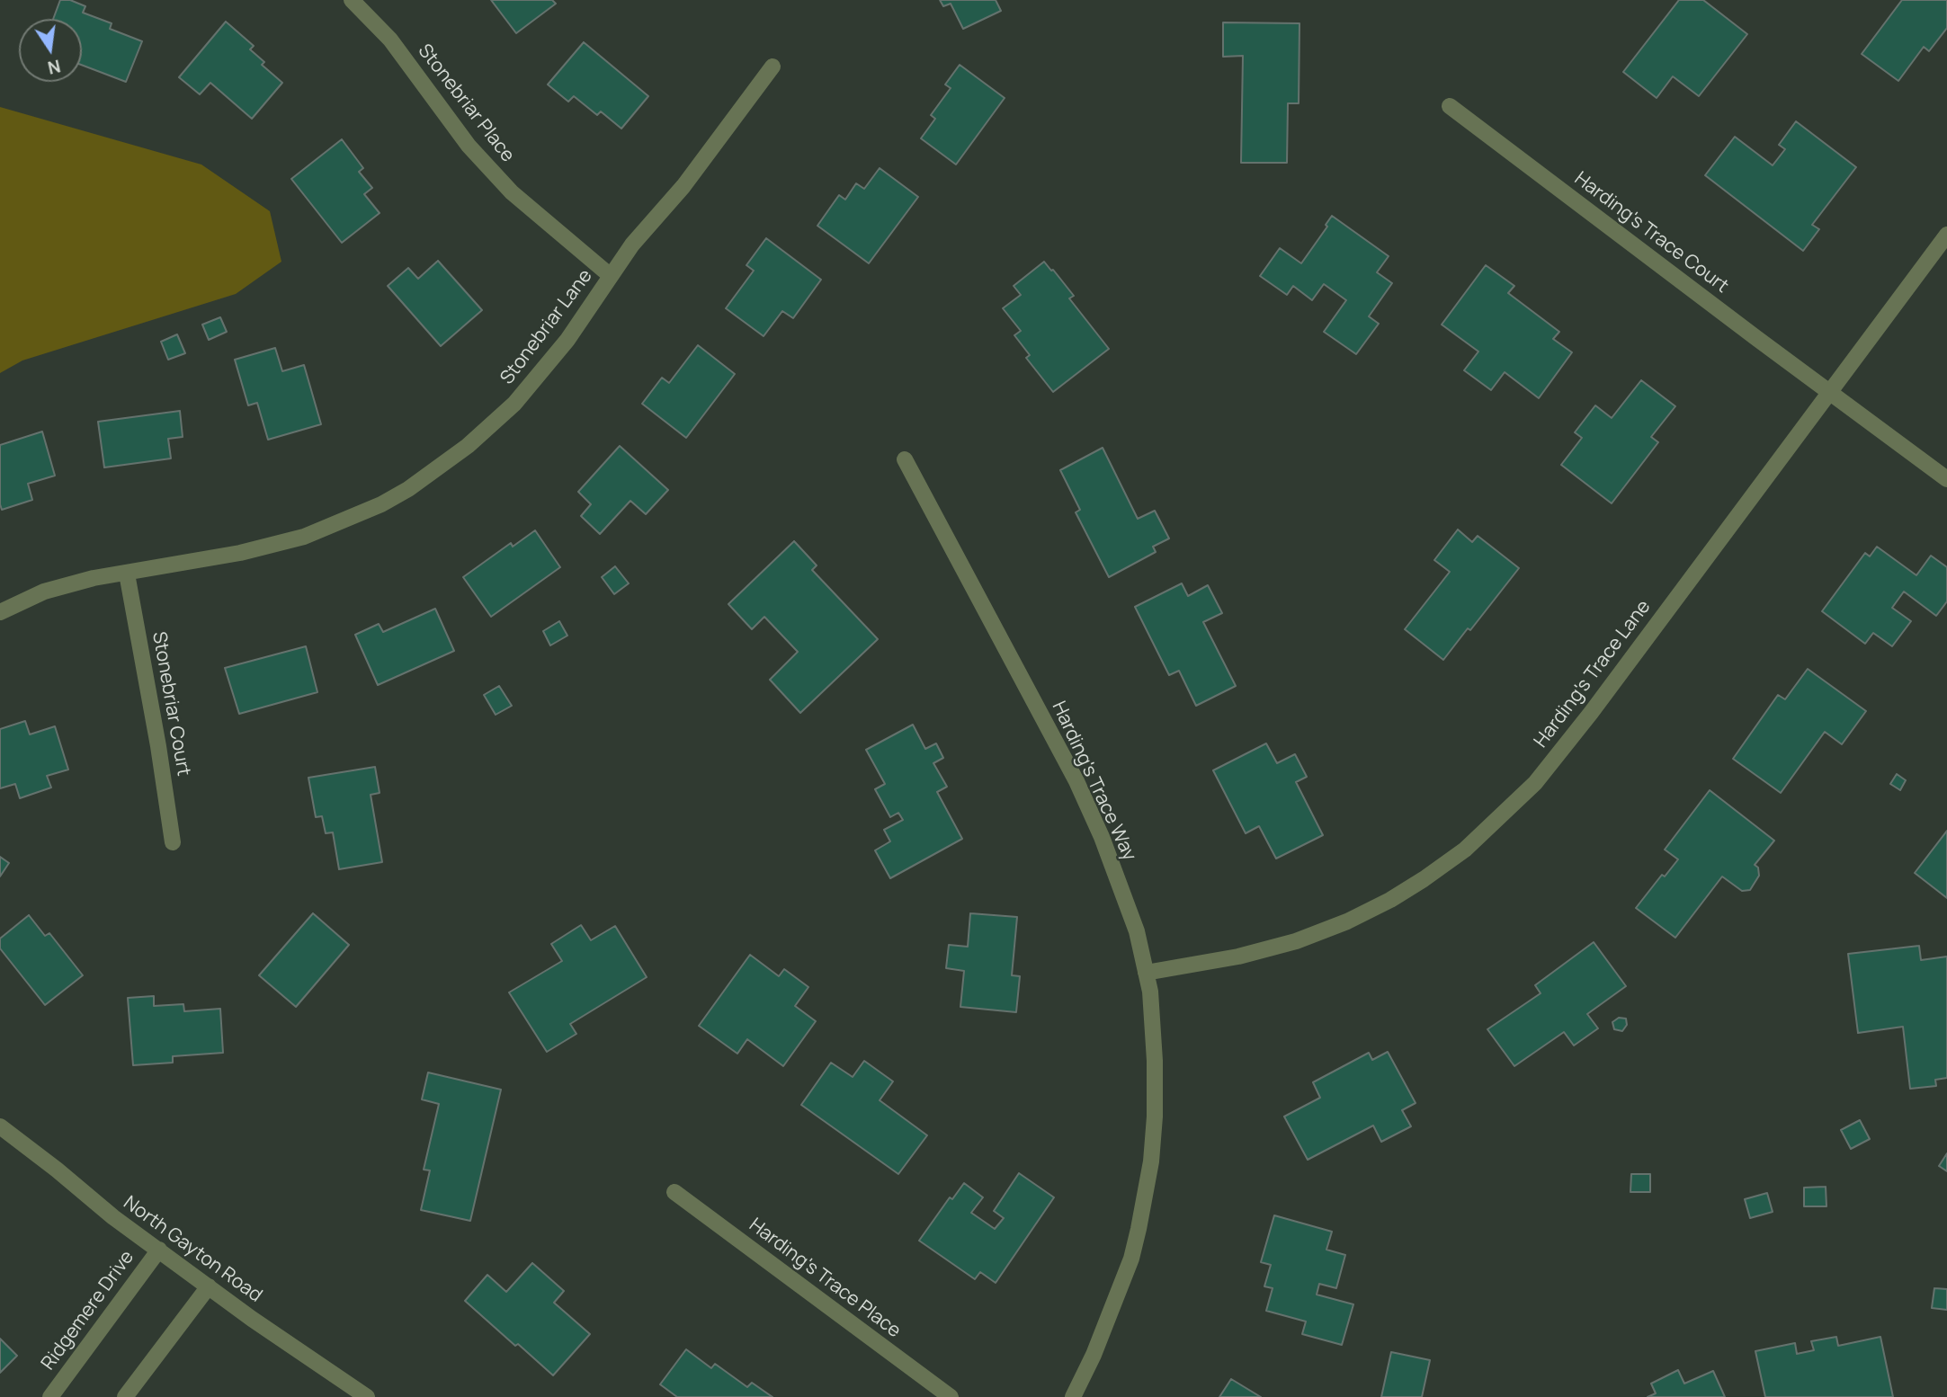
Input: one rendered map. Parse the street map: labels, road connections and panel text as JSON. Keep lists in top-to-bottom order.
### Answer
{
  "streets": {
    "street": [
      "Stonebriar Place",
      "Harding's Trace Court",
      "Stonebriar Lane",
      "Harding's Trace Lane",
      "Stonebriar Court",
      "Harding's Trace Way",
      "North Gayton Road",
      "Harding's Trace Place",
      "Ridgemere Drive"
    ]
  },
  "crossings": [
    ["Stonebriar Place", "Stonebriar Lane"],
    ["Harding's Trace Court", "Harding's Trace Lane"],
    ["Stonebriar Lane", "Stonebriar Court"],
    ["Harding's Trace Lane", "Harding's Trace Way"],
    ["North Gayton Road", "Ridgemere Drive"]
  ],
  "north": "bottom"
}
